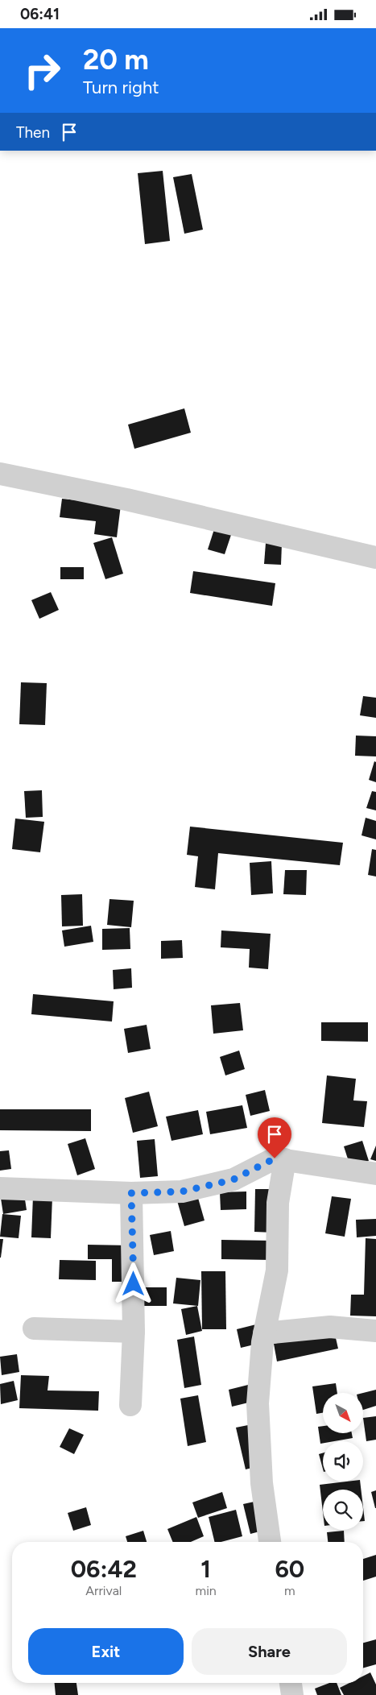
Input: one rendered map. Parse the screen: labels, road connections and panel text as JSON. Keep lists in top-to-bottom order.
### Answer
{
  "north": "bottom right",
  "page": {
    "status": "06:41",
    "turn": ["20 m", "Turn right"],
    "then": "Then",
    "eta": [
      "06:42",
      "Arrival",
      "1",
      "min",
      "60",
      "m"
    ],
    "buttons": ["Exit", "Share"]
  }
}
